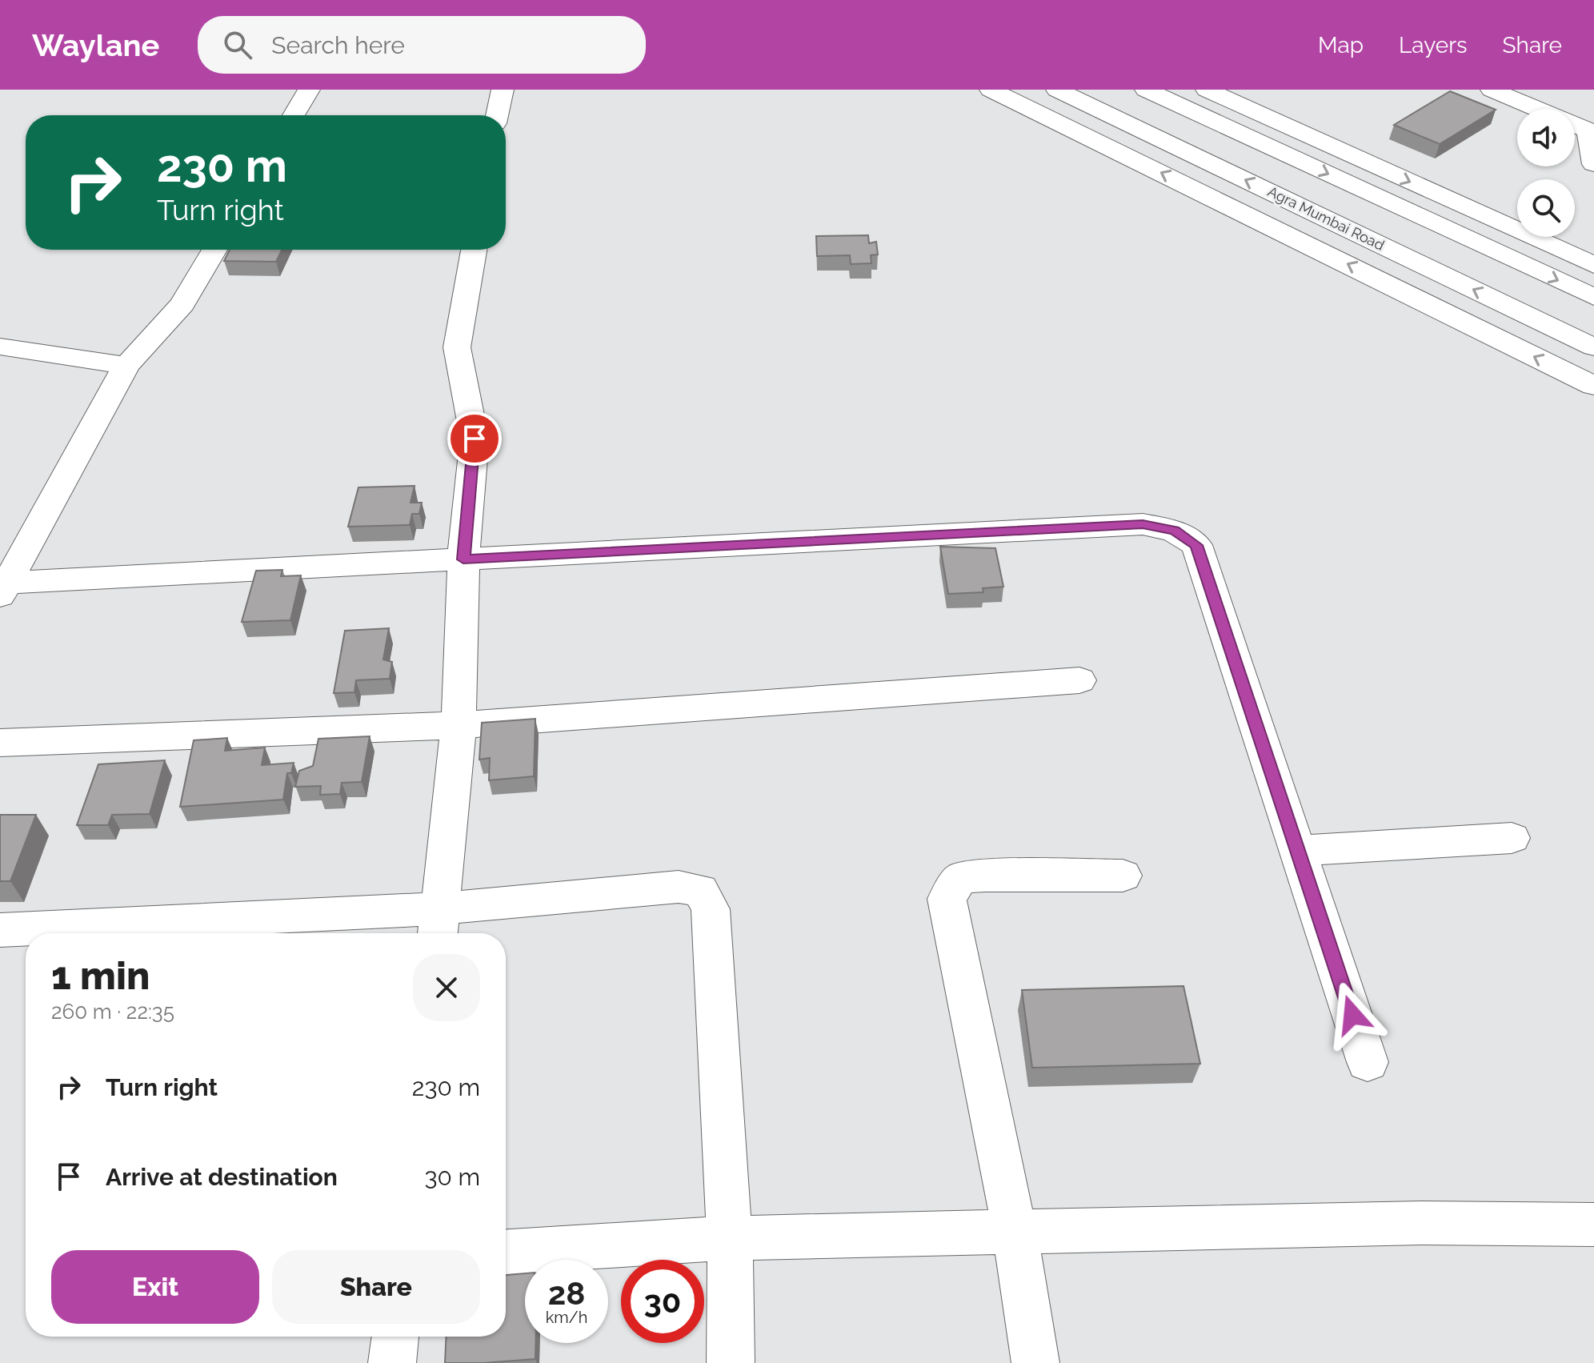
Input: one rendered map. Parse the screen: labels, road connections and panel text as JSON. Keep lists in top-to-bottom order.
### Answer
{
  "streets": {
    "main road": ["Agra Mumbai Road"]
  },
  "page": {
    "header": "Waylane",
    "search": "Search here",
    "nav": ["Map", "Layers", "Share"],
    "turn": ["230 m", "Turn right"],
    "heading": ["1 min", "260 m · 22:35"],
    "list": [
      {
        "name": "Turn right",
        "value": "230 m"
      },
      {
        "name": "Arrive at destination",
        "value": "30 m"
      }
    ],
    "buttons": ["Exit", "Share"],
    "speed": "28 km/h",
    "limit": "30"
  }
}
